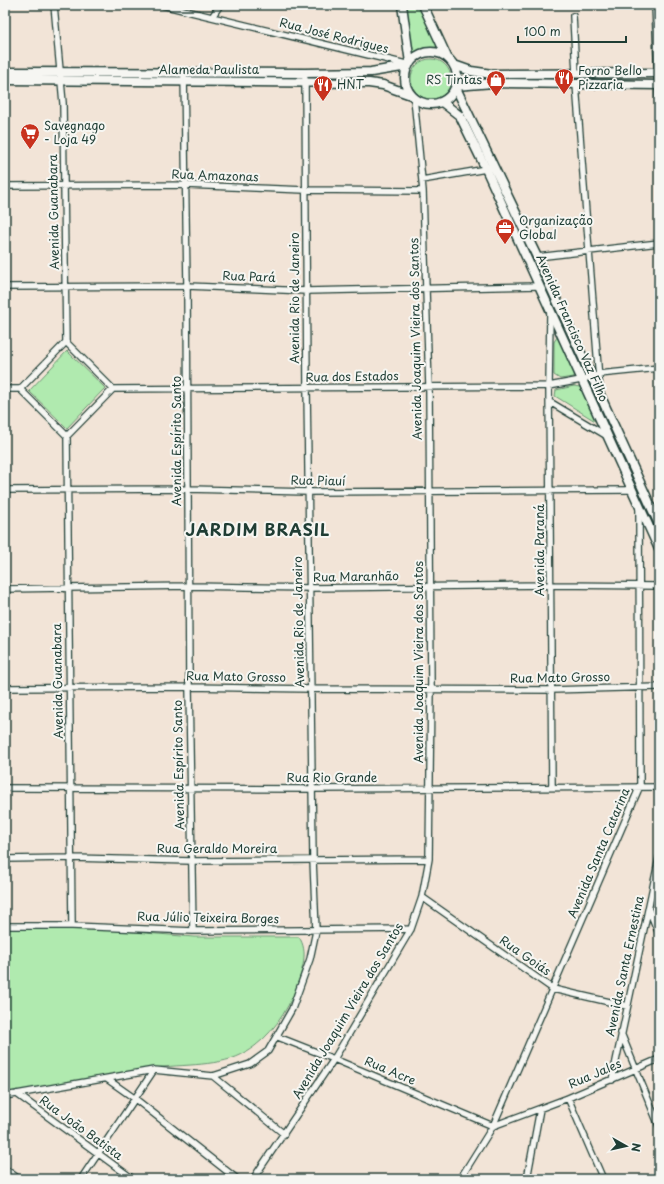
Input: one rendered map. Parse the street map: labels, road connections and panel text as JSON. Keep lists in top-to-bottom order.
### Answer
{
  "streets": {
    "main road": ["Alameda Paulista", "Avenida Francisco Vaz Filho"],
    "street": [
      "Rua José Rodrigues",
      "Rua Amazonas",
      "Avenida Guanabara",
      "Rua Pará",
      "Avenida Rio de Janeiro",
      "Avenida Joaquim Vieira dos Santos",
      "Rua dos Estados",
      "Avenida Espírito Santo",
      "Rua Piauí",
      "Avenida Paraná",
      "Rua Maranhão",
      "Rua Mato Grosso",
      "Rua Rio Grande",
      "Rua Geraldo Moreira",
      "Avenida Santa Catarina",
      "Rua Júlio Teixeira Borges",
      "Rua Goiás",
      "Avenida Santa Ernestina",
      "Rua Acre",
      "Rua Jales",
      "Rua João Batista"
    ]
  },
  "crossings": [
    ["Rua José Rodrigues", "Alameda Paulista"],
    ["Rua José Rodrigues", "Avenida Francisco Vaz Filho"],
    ["Rua José Rodrigues", "Avenida Joaquim Vieira dos Santos"],
    ["Alameda Paulista", "Avenida Guanabara"],
    ["Alameda Paulista", "Avenida Rio de Janeiro"],
    ["Alameda Paulista", "Avenida Francisco Vaz Filho"],
    ["Alameda Paulista", "Avenida Joaquim Vieira dos Santos"],
    ["Alameda Paulista", "Avenida Espírito Santo"],
    ["Rua Amazonas", "Avenida Guanabara"],
    ["Rua Amazonas", "Avenida Rio de Janeiro"],
    ["Rua Amazonas", "Avenida Joaquim Vieira dos Santos"],
    ["Rua Amazonas", "Avenida Espírito Santo"],
    ["Avenida Guanabara", "Rua Pará"],
    ["Avenida Guanabara", "Rua Piauí"],
    ["Avenida Guanabara", "Rua Maranhão"],
    ["Avenida Guanabara", "Rua Mato Grosso"],
    ["Avenida Guanabara", "Rua Rio Grande"],
    ["Avenida Guanabara", "Rua Geraldo Moreira"],
    ["Avenida Guanabara", "Rua Júlio Teixeira Borges"],
    ["Rua Pará", "Avenida Rio de Janeiro"],
    ["Rua Pará", "Avenida Francisco Vaz Filho"],
    ["Rua Pará", "Avenida Joaquim Vieira dos Santos"],
    ["Rua Pará", "Avenida Espírito Santo"],
    ["Avenida Rio de Janeiro", "Rua dos Estados"],
    ["Avenida Rio de Janeiro", "Rua Piauí"],
    ["Avenida Rio de Janeiro", "Rua Maranhão"],
    ["Avenida Rio de Janeiro", "Rua Mato Grosso"],
    ["Avenida Rio de Janeiro", "Rua Rio Grande"],
    ["Avenida Rio de Janeiro", "Rua Geraldo Moreira"],
    ["Avenida Rio de Janeiro", "Rua Júlio Teixeira Borges"],
    ["Avenida Rio de Janeiro", "Rua Acre"],
    ["Avenida Francisco Vaz Filho", "Avenida Joaquim Vieira dos Santos"],
    ["Avenida Francisco Vaz Filho", "Rua dos Estados"],
    ["Avenida Francisco Vaz Filho", "Rua Piauí"],
    ["Avenida Francisco Vaz Filho", "Avenida Paraná"],
    ["Avenida Francisco Vaz Filho", "Avenida Santa Catarina"],
    ["Avenida Joaquim Vieira dos Santos", "Rua dos Estados"],
    ["Avenida Joaquim Vieira dos Santos", "Rua Piauí"],
    ["Avenida Joaquim Vieira dos Santos", "Rua Maranhão"],
    ["Avenida Joaquim Vieira dos Santos", "Rua Mato Grosso"],
    ["Avenida Joaquim Vieira dos Santos", "Rua Rio Grande"],
    ["Avenida Joaquim Vieira dos Santos", "Rua Geraldo Moreira"],
    ["Avenida Joaquim Vieira dos Santos", "Rua Júlio Teixeira Borges"],
    ["Avenida Joaquim Vieira dos Santos", "Rua Goiás"],
    ["Avenida Joaquim Vieira dos Santos", "Rua Acre"],
    ["Rua dos Estados", "Avenida Espírito Santo"],
    ["Rua dos Estados", "Avenida Paraná"],
    ["Avenida Espírito Santo", "Rua Piauí"],
    ["Avenida Espírito Santo", "Rua Maranhão"],
    ["Avenida Espírito Santo", "Rua Mato Grosso"],
    ["Avenida Espírito Santo", "Rua Rio Grande"],
    ["Avenida Espírito Santo", "Rua Geraldo Moreira"],
    ["Avenida Espírito Santo", "Rua Júlio Teixeira Borges"],
    ["Rua Piauí", "Avenida Paraná"],
    ["Avenida Paraná", "Rua Maranhão"],
    ["Avenida Paraná", "Rua Mato Grosso"],
    ["Avenida Paraná", "Rua Rio Grande"],
    ["Rua Maranhão", "Avenida Santa Catarina"],
    ["Rua Mato Grosso", "Avenida Santa Catarina"],
    ["Rua Rio Grande", "Avenida Santa Catarina"],
    ["Avenida Santa Catarina", "Rua Goiás"],
    ["Avenida Santa Catarina", "Rua Acre"],
    ["Avenida Santa Catarina", "Rua Jales"],
    ["Rua Goiás", "Avenida Santa Ernestina"],
    ["Avenida Santa Ernestina", "Rua Jales"],
    ["Rua Acre", "Rua Jales"]
  ],
  "districts": ["JARDIM BRASIL"],
  "places": {
    "restaurant": ["Forno Bello Pizzaria", "HNT"],
    "shop": ["RS Tintas"],
    "supermarket": ["Savegnago - Loja 49"],
    "office": ["Organização Global"]
  },
  "scale_bar": "100 m",
  "north": "right"
}
